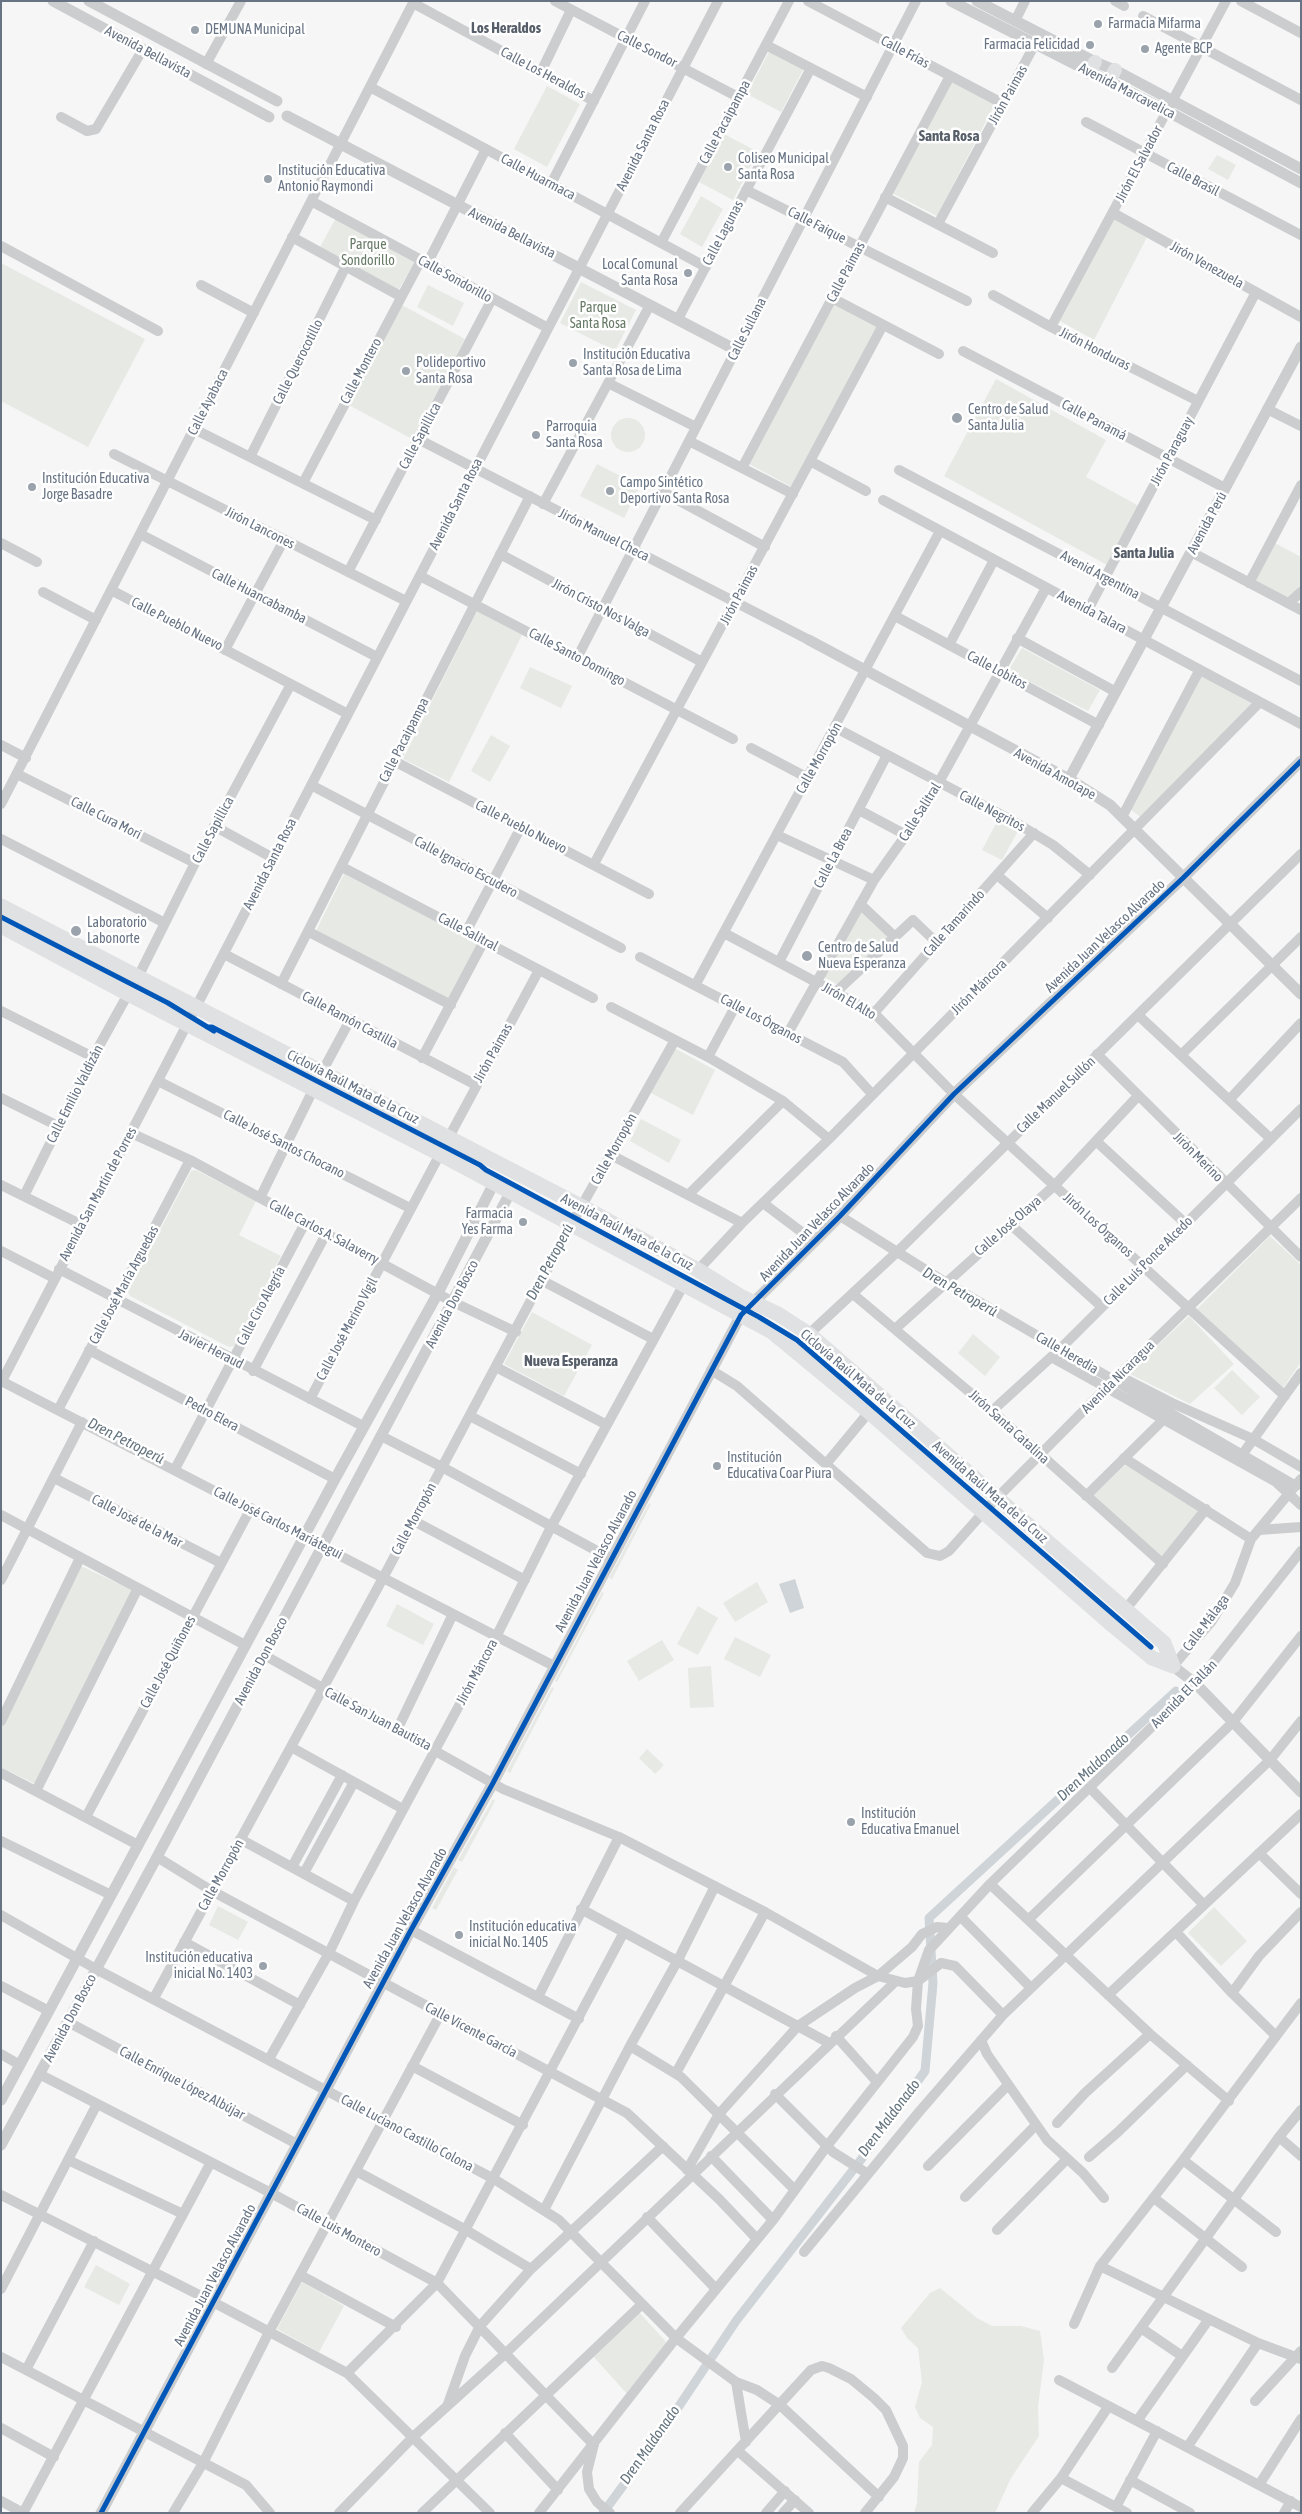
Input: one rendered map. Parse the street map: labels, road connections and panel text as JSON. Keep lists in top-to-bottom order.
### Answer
{
  "streets": {
    "main road": ["Avenida Raúl Mata de la Cruz", "Avenida Don Bosco"],
    "street": [
      "Calle Sondor",
      "Avenida Bellavista",
      "Calle Frías",
      "Calle Los Heraldos",
      "Avenida Marcavelica",
      "Jirón Paimas",
      "Calle Pacaipampa",
      "Avenida Santa Rosa",
      "Jirón El Salvador",
      "Calle Huarmaca",
      "Calle Brasil",
      "Calle Faique",
      "Calle Lagunas",
      "Jirón Venezuela",
      "Calle Paimas",
      "Calle Sondorillo",
      "Calle Sullana",
      "Jirón Honduras",
      "Calle Querocotillo",
      "Calle Montero",
      "Calle Ayabaca",
      "Calle Panamá",
      "Calle Sapillica",
      "Jirón Paraguay",
      "Avenida Perú",
      "Jirón Lancones",
      "Jirón Manuel Checa",
      "Avenid Argentina",
      "Calle Huancabamba",
      "Jirón Cristo Nos Valga",
      "Avenida Talara",
      "Calle Pueblo Nuevo",
      "Calle Santo Domingo",
      "Calle Lobitos",
      "Calle Morropón",
      "Avenida Amotape",
      "Calle Negritos",
      "Calle Salitral",
      "Calle Cura Mori",
      "Calle La Brea",
      "Calle Ignacio Escudero",
      "Calle Tamarindo",
      "Avenida Juan Velasco Alvarado",
      "Jirón Máncora",
      "Jirón El Alto",
      "Calle Los Órganos",
      "Calle Ramón Castilla",
      "Calle Emilio Valdizán",
      "Calle Manuel Sullón",
      "Calle José Santos Chocano",
      "Jirón Merino",
      "Avenida San Martín de Porres",
      "Jirón Los Órganos",
      "Calle José Olaya",
      "Calle Carlos A. Salaverry",
      "Calle Luis Ponce Alcedo",
      "Calle José María Arguedas",
      "Calle Ciro Alegría",
      "Calle José Merino Vigil",
      "Javier Heraud",
      "Calle Heredia",
      "Avenida Nicaragua",
      "Pedro Elera",
      "Jirón Santa Catalina",
      "Calle José de la Mar",
      "Calle José Carlos Mariátegui",
      "Calle Málaga",
      "Calle José Quiñones",
      "Avenida El Tallán",
      "Calle San Juan Bautista",
      "Calle Vicente García",
      "Calle Enrique López Albújar",
      "Calle Luciano Castillo Colona",
      "Calle Luis Montero"
    ],
    "cycle path": ["Ciclovía Raúl Mata de la Cruz"]
  },
  "crossings": [
    ["Calle Sondor", "Calle Pacaipampa"],
    ["Calle Sondor", "Avenida Santa Rosa"],
    ["Avenida Bellavista", "Avenida Santa Rosa"],
    ["Avenida Bellavista", "Calle Lagunas"],
    ["Avenida Bellavista", "Calle Sullana"],
    ["Avenida Bellavista", "Calle Montero"],
    ["Avenida Bellavista", "Calle Ayabaca"],
    ["Calle Frías", "Jirón Paimas"],
    ["Calle Frías", "Calle Paimas"],
    ["Calle Frías", "Calle Sullana"],
    ["Calle Los Heraldos", "Calle Ayabaca"],
    ["Avenida Marcavelica", "Jirón Paimas"],
    ["Avenida Marcavelica", "Jirón El Salvador"],
    ["Jirón Paimas", "Jirón Manuel Checa"],
    ["Jirón Paimas", "Jirón Cristo Nos Valga"],
    ["Jirón Paimas", "Calle Pueblo Nuevo"],
    ["Jirón Paimas", "Calle Santo Domingo"],
    ["Jirón Paimas", "Calle Salitral"],
    ["Jirón Paimas", "Calle Ramón Castilla"],
    ["Jirón Paimas", "Avenida Raúl Mata de la Cruz"],
    ["Calle Pacaipampa", "Calle Huarmaca"],
    ["Calle Pacaipampa", "Jirón Manuel Checa"],
    ["Calle Pacaipampa", "Jirón Cristo Nos Valga"],
    ["Calle Pacaipampa", "Calle Pueblo Nuevo"],
    ["Calle Pacaipampa", "Calle Santo Domingo"],
    ["Calle Pacaipampa", "Calle Salitral"],
    ["Calle Pacaipampa", "Calle Ignacio Escudero"],
    ["Calle Pacaipampa", "Calle Ramón Castilla"],
    ["Avenida Santa Rosa", "Calle Huarmaca"],
    ["Avenida Santa Rosa", "Calle Sondorillo"],
    ["Avenida Santa Rosa", "Jirón Lancones"],
    ["Avenida Santa Rosa", "Jirón Manuel Checa"],
    ["Avenida Santa Rosa", "Calle Huancabamba"],
    ["Avenida Santa Rosa", "Calle Pueblo Nuevo"],
    ["Avenida Santa Rosa", "Calle Santo Domingo"],
    ["Avenida Santa Rosa", "Calle Ignacio Escudero"],
    ["Avenida Santa Rosa", "Calle Ramón Castilla"],
    ["Avenida Santa Rosa", "Avenida San Martín de Porres"],
    ["Avenida Santa Rosa", "Avenida Raúl Mata de la Cruz"],
    ["Jirón El Salvador", "Calle Brasil"],
    ["Jirón El Salvador", "Jirón Venezuela"],
    ["Jirón El Salvador", "Jirón Honduras"],
    ["Calle Huarmaca", "Calle Lagunas"],
    ["Calle Huarmaca", "Calle Montero"],
    ["Calle Huarmaca", "Calle Ayabaca"],
    ["Calle Faique", "Calle Lagunas"],
    ["Calle Faique", "Calle Paimas"],
    ["Calle Faique", "Calle Sullana"],
    ["Jirón Venezuela", "Jirón Paraguay"],
    ["Calle Sondorillo", "Calle Montero"],
    ["Calle Sondorillo", "Calle Ayabaca"],
    ["Calle Sondorillo", "Calle Sapillica"],
    ["Calle Sullana", "Jirón Manuel Checa"],
    ["Calle Sullana", "Jirón Cristo Nos Valga"],
    ["Calle Sullana", "Calle Santo Domingo"],
    ["Jirón Honduras", "Jirón Paraguay"],
    ["Calle Ayabaca", "Jirón Lancones"],
    ["Calle Ayabaca", "Calle Huancabamba"],
    ["Calle Ayabaca", "Calle Pueblo Nuevo"],
    ["Calle Ayabaca", "Calle Cura Mori"],
    ["Calle Panamá", "Jirón Paraguay"],
    ["Calle Panamá", "Avenida Perú"],
    ["Calle Sapillica", "Jirón Lancones"],
    ["Calle Sapillica", "Jirón Manuel Checa"],
    ["Calle Sapillica", "Calle Pueblo Nuevo"],
    ["Calle Sapillica", "Calle Cura Mori"],
    ["Calle Sapillica", "Avenida Raúl Mata de la Cruz"],
    ["Jirón Paraguay", "Avenid Argentina"],
    ["Jirón Paraguay", "Avenida Talara"],
    ["Avenida Perú", "Avenid Argentina"],
    ["Avenida Perú", "Avenida Talara"],
    ["Avenida Perú", "Calle Lobitos"],
    ["Avenida Perú", "Avenida Amotape"],
    ["Jirón Manuel Checa", "Avenida Amotape"],
    ["Avenida Talara", "Calle Morropón"],
    ["Avenida Talara", "Calle Salitral"],
    ["Avenida Talara", "Jirón Máncora"],
    ["Calle Lobitos", "Calle Morropón"],
    ["Calle Lobitos", "Calle Salitral"],
    ["Calle Morropón", "Avenida Amotape"],
    ["Calle Morropón", "Calle Negritos"],
    ["Calle Morropón", "Jirón El Alto"],
    ["Calle Morropón", "Calle Los Órganos"],
    ["Calle Morropón", "Calle Carlos A. Salaverry"],
    ["Calle Morropón", "Avenida Raúl Mata de la Cruz"],
    ["Calle Morropón", "Calle José Carlos Mariátegui"],
    ["Calle Morropón", "Calle San Juan Bautista"],
    ["Calle Morropón", "Calle Vicente García"],
    ["Calle Morropón", "Calle Luciano Castillo Colona"],
    ["Avenida Amotape", "Calle Salitral"],
    ["Avenida Amotape", "Avenida Juan Velasco Alvarado"],
    ["Avenida Amotape", "Jirón Máncora"],
    ["Avenida Amotape", "Calle Manuel Sullón"],
    ["Calle Negritos", "Calle Salitral"],
    ["Calle Negritos", "Calle La Brea"],
    ["Calle Negritos", "Calle Tamarindo"],
    ["Calle Negritos", "Jirón Máncora"],
    ["Calle Salitral", "Jirón El Alto"],
    ["Calle Salitral", "Calle Los Órganos"],
    ["Calle La Brea", "Jirón El Alto"],
    ["Calle Tamarindo", "Jirón El Alto"],
    ["Avenida Juan Velasco Alvarado", "Jirón Los Órganos"],
    ["Avenida Juan Velasco Alvarado", "Avenida Raúl Mata de la Cruz"],
    ["Avenida Juan Velasco Alvarado", "Calle Heredia"],
    ["Avenida Juan Velasco Alvarado", "Calle José Carlos Mariátegui"],
    ["Avenida Juan Velasco Alvarado", "Calle San Juan Bautista"],
    ["Avenida Juan Velasco Alvarado", "Calle Vicente García"],
    ["Avenida Juan Velasco Alvarado", "Calle Enrique López Albújar"],
    ["Avenida Juan Velasco Alvarado", "Calle Luciano Castillo Colona"],
    ["Avenida Juan Velasco Alvarado", "Calle Luis Montero"],
    ["Jirón Máncora", "Jirón El Alto"],
    ["Jirón Máncora", "Calle Los Órganos"],
    ["Jirón Máncora", "Jirón Los Órganos"],
    ["Jirón Máncora", "Avenida Raúl Mata de la Cruz"],
    ["Jirón Máncora", "Calle José Carlos Mariátegui"],
    ["Jirón Máncora", "Calle San Juan Bautista"],
    ["Jirón Máncora", "Calle Vicente García"],
    ["Jirón Máncora", "Calle Luciano Castillo Colona"],
    ["Jirón El Alto", "Jirón Los Órganos"],
    ["Calle Emilio Valdizán", "Avenida Raúl Mata de la Cruz"],
    ["Calle Manuel Sullón", "Jirón Merino"],
    ["Calle Manuel Sullón", "Jirón Los Órganos"],
    ["Calle Manuel Sullón", "Avenida Raúl Mata de la Cruz"],
    ["Calle Manuel Sullón", "Calle Heredia"],
    ["Calle Manuel Sullón", "Jirón Santa Catalina"],
    ["Calle José Santos Chocano", "Avenida San Martín de Porres"],
    ["Calle José Santos Chocano", "Calle José Merino Vigil"],
    ["Jirón Merino", "Calle José Olaya"],
    ["Jirón Merino", "Calle Luis Ponce Alcedo"],
    ["Jirón Merino", "Avenida Nicaragua"],
    ["Avenida San Martín de Porres", "Calle Carlos A. Salaverry"],
    ["Avenida San Martín de Porres", "Avenida Raúl Mata de la Cruz"],
    ["Avenida San Martín de Porres", "Javier Heraud"],
    ["Avenida San Martín de Porres", "Calle José Carlos Mariátegui"],
    ["Jirón Los Órganos", "Calle José Olaya"],
    ["Jirón Los Órganos", "Calle Luis Ponce Alcedo"],
    ["Jirón Los Órganos", "Avenida Nicaragua"],
    ["Calle José Olaya", "Calle Heredia"],
    ["Calle José Olaya", "Jirón Santa Catalina"],
    ["Calle Carlos A. Salaverry", "Calle José María Arguedas"],
    ["Calle Carlos A. Salaverry", "Avenida Don Bosco"],
    ["Calle Carlos A. Salaverry", "Calle Ciro Alegría"],
    ["Calle Carlos A. Salaverry", "Calle José Merino Vigil"],
    ["Avenida Raúl Mata de la Cruz", "Avenida Don Bosco"],
    ["Avenida Raúl Mata de la Cruz", "Calle José Merino Vigil"],
    ["Avenida Raúl Mata de la Cruz", "Avenida Nicaragua"],
    ["Avenida Raúl Mata de la Cruz", "Calle Málaga"],
    ["Avenida Raúl Mata de la Cruz", "Avenida El Tallán"],
    ["Calle Luis Ponce Alcedo", "Calle Heredia"],
    ["Calle Luis Ponce Alcedo", "Jirón Santa Catalina"],
    ["Calle José María Arguedas", "Javier Heraud"],
    ["Calle José María Arguedas", "Pedro Elera"],
    ["Calle José María Arguedas", "Calle José Carlos Mariátegui"],
    ["Avenida Don Bosco", "Javier Heraud"],
    ["Avenida Don Bosco", "Pedro Elera"],
    ["Avenida Don Bosco", "Calle José Carlos Mariátegui"],
    ["Avenida Don Bosco", "Calle San Juan Bautista"],
    ["Avenida Don Bosco", "Calle Vicente García"],
    ["Avenida Don Bosco", "Calle Enrique López Albújar"],
    ["Avenida Don Bosco", "Calle Luciano Castillo Colona"],
    ["Avenida Don Bosco", "Calle Luis Montero"],
    ["Calle Ciro Alegría", "Javier Heraud"],
    ["Calle Ciro Alegría", "Pedro Elera"],
    ["Calle Ciro Alegría", "Calle José Carlos Mariátegui"],
    ["Calle José Merino Vigil", "Javier Heraud"],
    ["Calle Heredia", "Avenida Nicaragua"],
    ["Calle Heredia", "Calle Málaga"],
    ["Avenida Nicaragua", "Jirón Santa Catalina"],
    ["Calle José de la Mar", "Calle José Quiñones"],
    ["Calle José Carlos Mariátegui", "Calle José Quiñones"],
    ["Avenida El Tallán", "Calle Vicente García"],
    ["Avenida El Tallán", "Calle Luciano Castillo Colona"],
    ["Avenida El Tallán", "Calle Luis Montero"]
  ],
  "districts": [
    "Los Heraldos",
    "Santa Rosa",
    "Santa Julia",
    "Nueva Esperanza"
  ],
  "water": ["Dren Petroperú", "Dren Maldonado"],
  "parks": ["Parque Sondorillo", "Parque Santa Rosa"],
  "places": [
    "Farmacia Mifarma",
    "DEMUNA Municipal",
    "Farmacia Felicidad",
    "Agente BCP",
    "Coliseo Municipal Santa Rosa",
    "Institución Educativa Antonio Raymondi",
    "Local Comunal Santa Rosa",
    "Institución Educativa Santa Rosa de Lima",
    "Polideportivo Santa Rosa",
    "Centro de Salud Santa Julia",
    "Parroquia Santa Rosa",
    "Institución Educativa Jorge Basadre",
    "Campo Sintético Deportivo Santa Rosa",
    "Laboratorio Labonorte",
    "Centro de Salud Nueva Esperanza",
    "Farmacia Yes Farma",
    "Institución Educativa Coar Piura",
    "Institución Educativa Emanuel",
    "Institución educativa inicial No. 1405",
    "Institución educativa inicial No. 1403"
  ]
}
